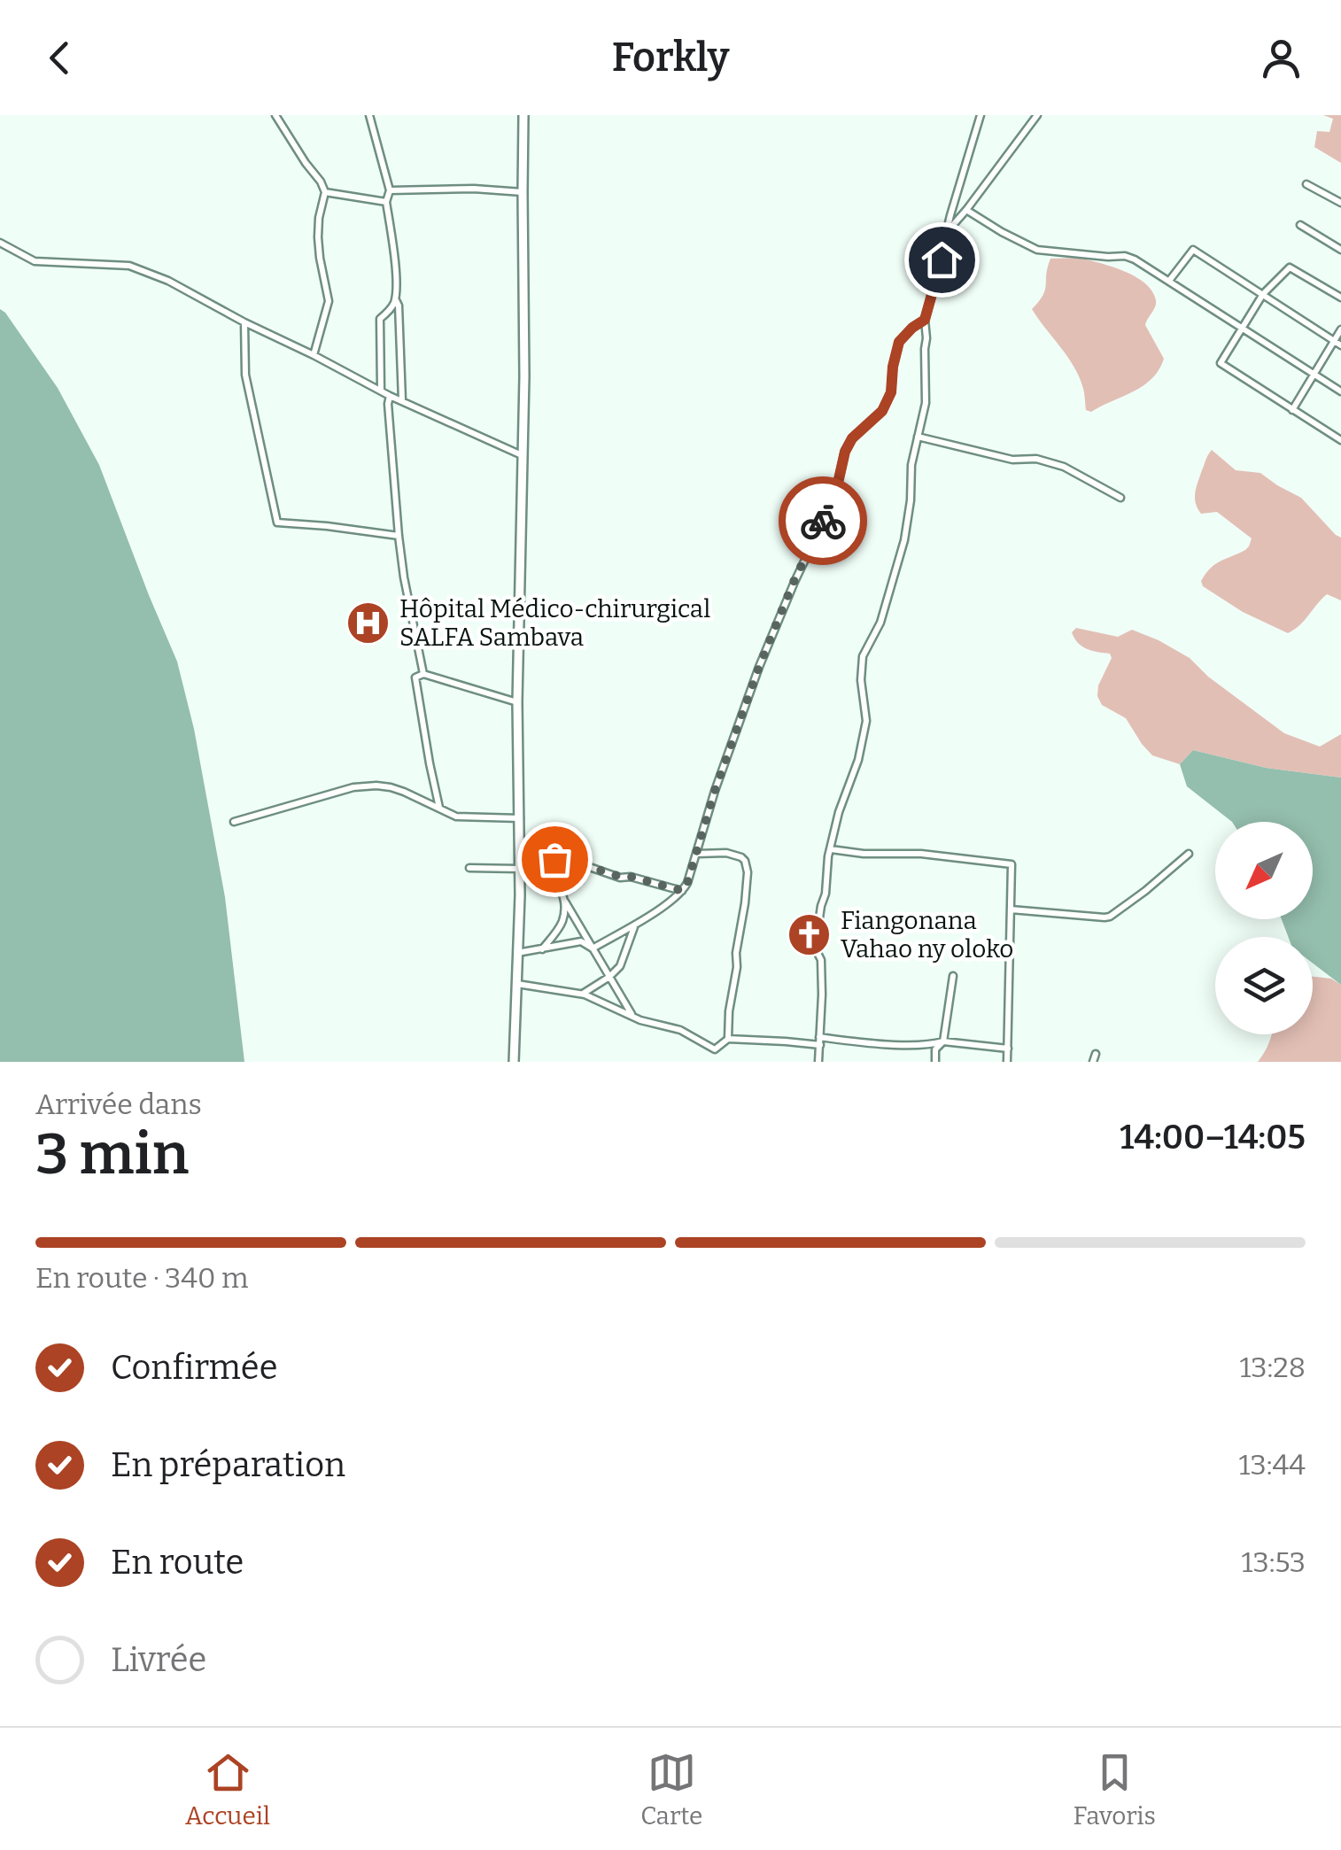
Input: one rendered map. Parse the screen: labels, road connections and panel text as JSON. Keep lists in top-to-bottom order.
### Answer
{
  "places": {
    "hospital": ["Hôpital Médico-chirurgical SALFA Sambava"],
    "church": ["Fiangonana Vahao ny oloko"]
  },
  "north": "bottom left",
  "page": {
    "header": "Forkly",
    "heading": ["3 min", "Arrivée dans", "14:00–14:05"],
    "bar": "En route · 340 m",
    "list": [
      ["Confirmée", "13:28"],
      ["En préparation", "13:44"],
      ["En route", "13:53"],
      "Livrée"
    ],
    "tabs": ["Accueil", "Carte", "Favoris"]
  }
}
